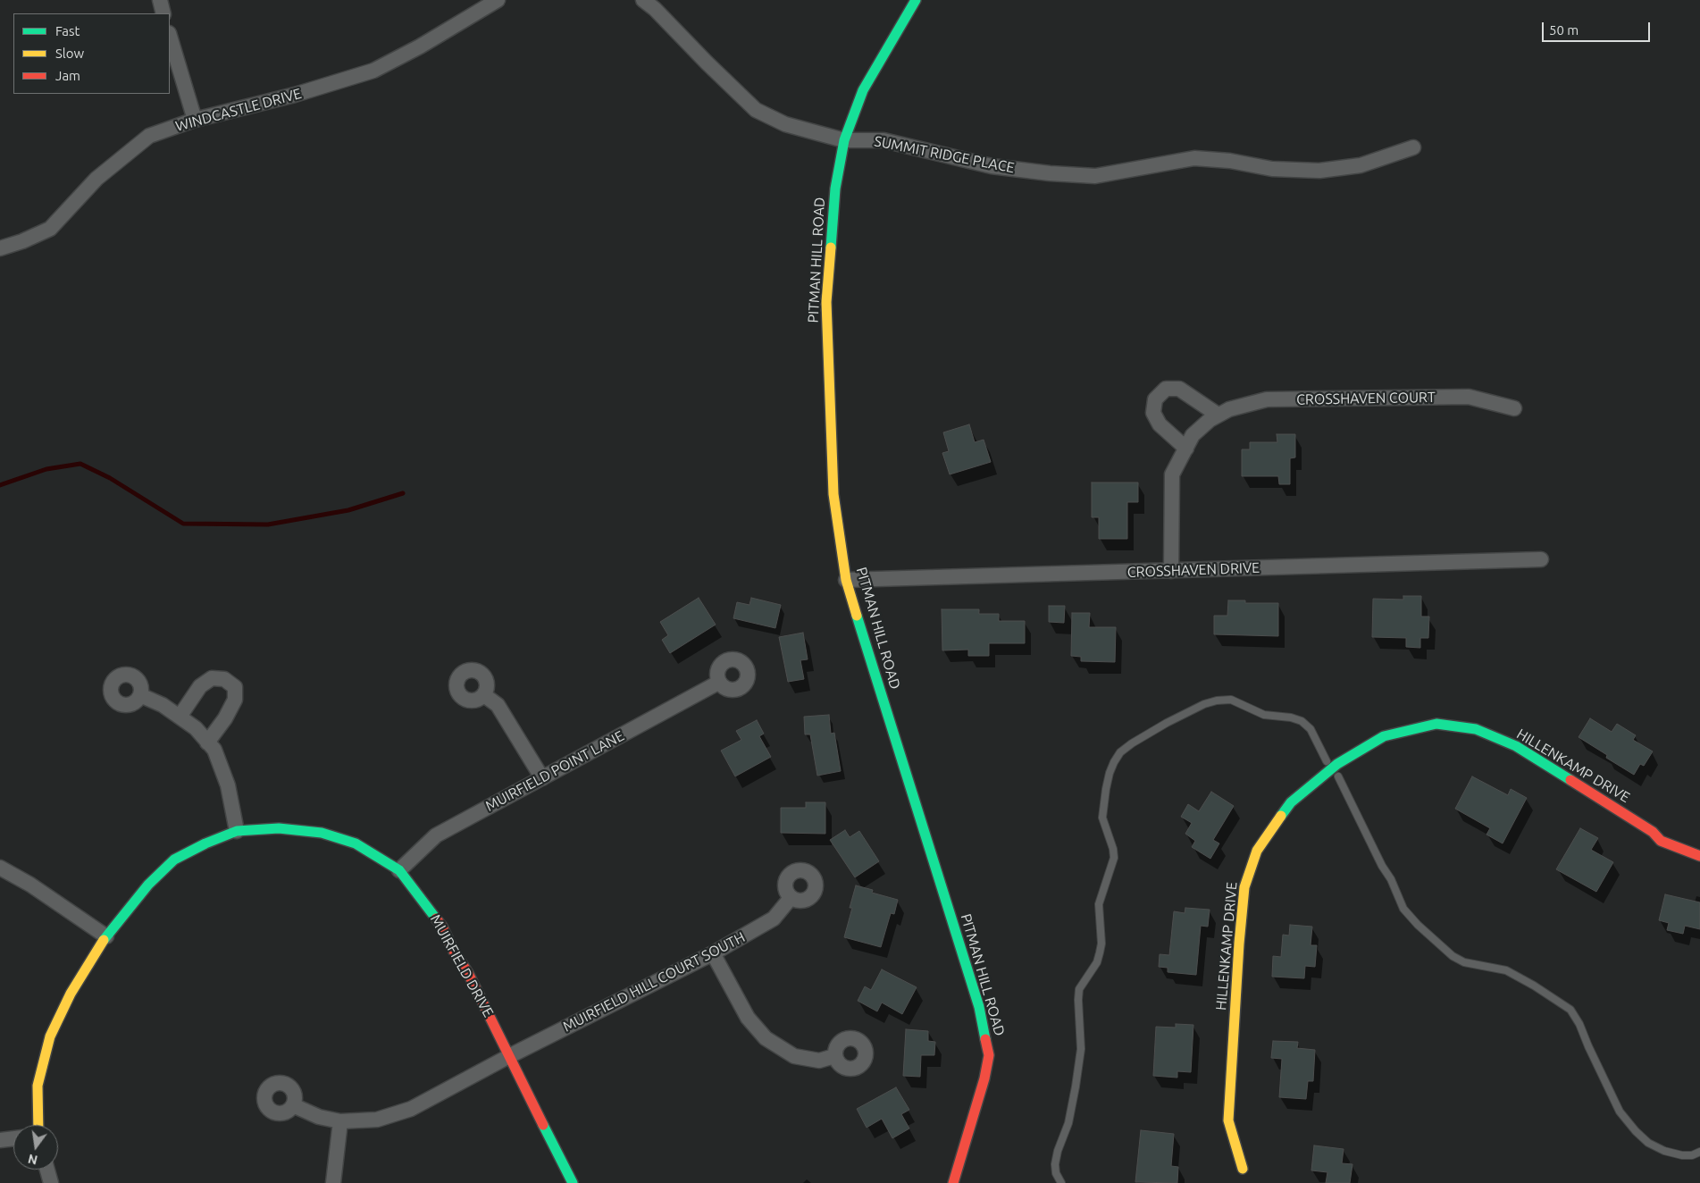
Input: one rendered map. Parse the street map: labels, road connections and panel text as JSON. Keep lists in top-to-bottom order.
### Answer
{
  "streets": {
    "street": [
      "WINDCASTLE DRIVE",
      "SUMMIT RIDGE PLACE",
      "PITMAN HILL ROAD",
      "CROSSHAVEN COURT",
      "CROSSHAVEN DRIVE",
      "HILLENKAMP DRIVE",
      "MUIRFIELD POINT LANE",
      "MUIRFIELD DRIVE",
      "MUIRFIELD HILL COURT SOUTH"
    ]
  },
  "crossings": [
    ["SUMMIT RIDGE PLACE", "PITMAN HILL ROAD"],
    ["PITMAN HILL ROAD", "CROSSHAVEN DRIVE"],
    ["CROSSHAVEN COURT", "CROSSHAVEN DRIVE"],
    ["MUIRFIELD POINT LANE", "MUIRFIELD DRIVE"],
    ["MUIRFIELD DRIVE", "MUIRFIELD HILL COURT SOUTH"]
  ],
  "legend": ["Fast", "Slow", "Jam"],
  "scale_bar": "50 m",
  "north": "bottom"
}
